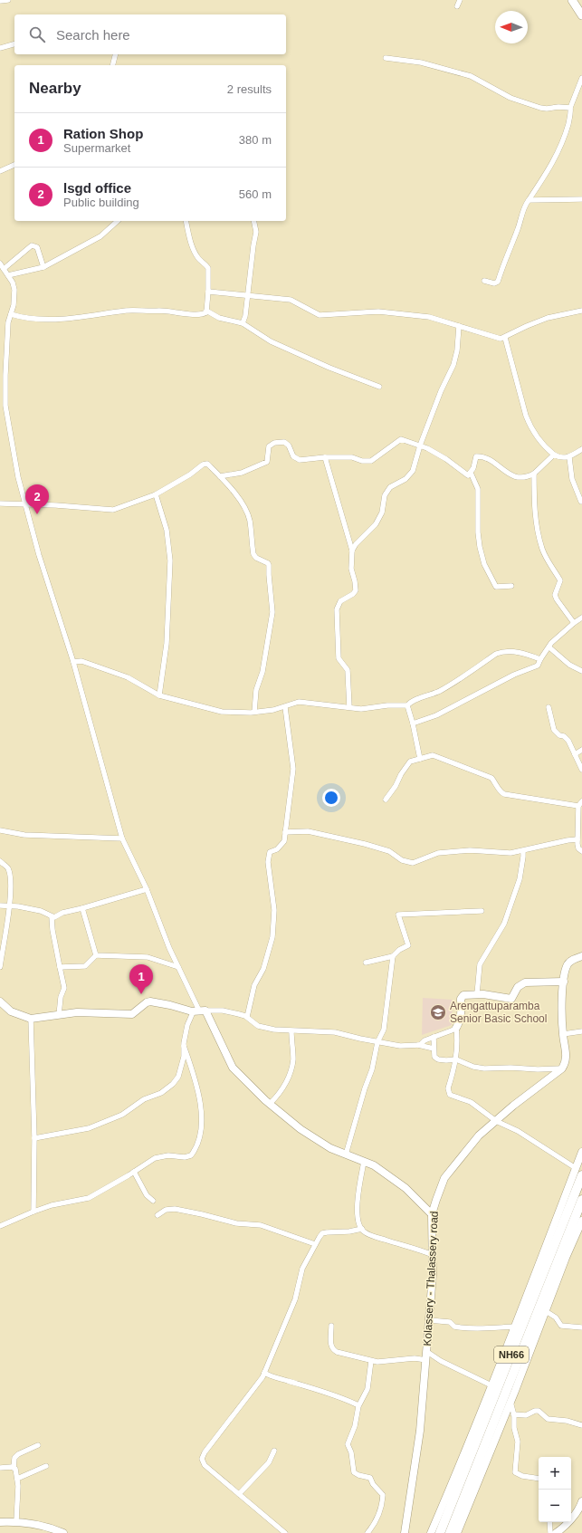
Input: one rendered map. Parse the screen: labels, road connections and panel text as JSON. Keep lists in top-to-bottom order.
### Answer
{
  "streets": {
    "highway": ["NH66"],
    "main road": ["Kolassery - Thalassery road"]
  },
  "places": {
    "school or university": ["Arengattuparamba Senior Basic School"]
  },
  "north": "left",
  "page": {
    "search": "Search here",
    "heading": ["Nearby", "2 results"],
    "list": [
      {
        "mark": "1",
        "name": "Ration Shop",
        "note": "Supermarket",
        "value": "380 m"
      },
      {
        "mark": "2",
        "name": "lsgd office",
        "note": "Public building",
        "value": "560 m"
      }
    ],
    "pins": ["2", "1"],
    "map_buttons": ["+", "−"]
  }
}
